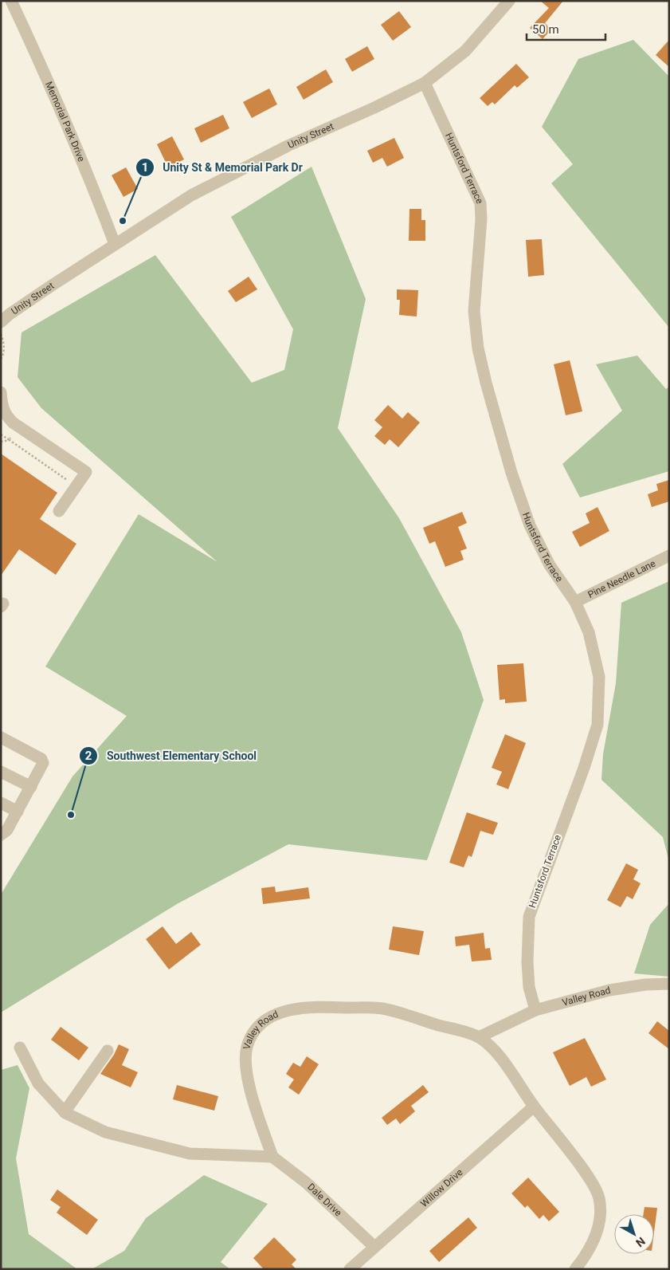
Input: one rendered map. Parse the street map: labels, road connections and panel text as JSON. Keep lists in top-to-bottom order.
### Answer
{
  "streets": {
    "street": [
      "Memorial Park Drive",
      "Unity Street",
      "Huntsford Terrace",
      "Pine Needle Lane",
      "Valley Road",
      "Willow Drive",
      "Dale Drive"
    ]
  },
  "crossings": [
    ["Memorial Park Drive", "Unity Street"],
    ["Unity Street", "Huntsford Terrace"],
    ["Huntsford Terrace", "Pine Needle Lane"],
    ["Huntsford Terrace", "Valley Road"],
    ["Valley Road", "Dale Drive"],
    ["Willow Drive", "Dale Drive"]
  ],
  "places": ["Unity St & Memorial Park Dr", "Southwest Elementary School"],
  "scale_bar": "50 m",
  "north": "bottom right"
}
